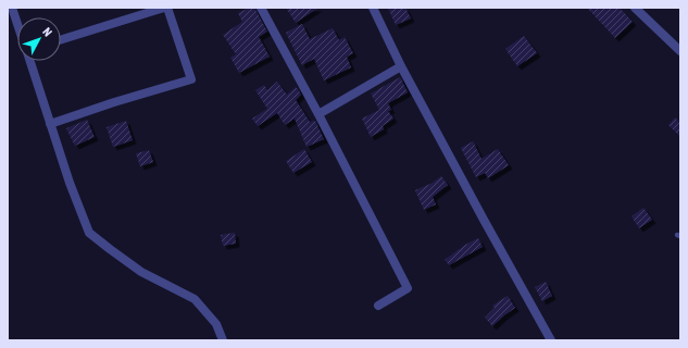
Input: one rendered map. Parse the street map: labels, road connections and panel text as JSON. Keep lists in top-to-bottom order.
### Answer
{
  "north": "top right"
}
